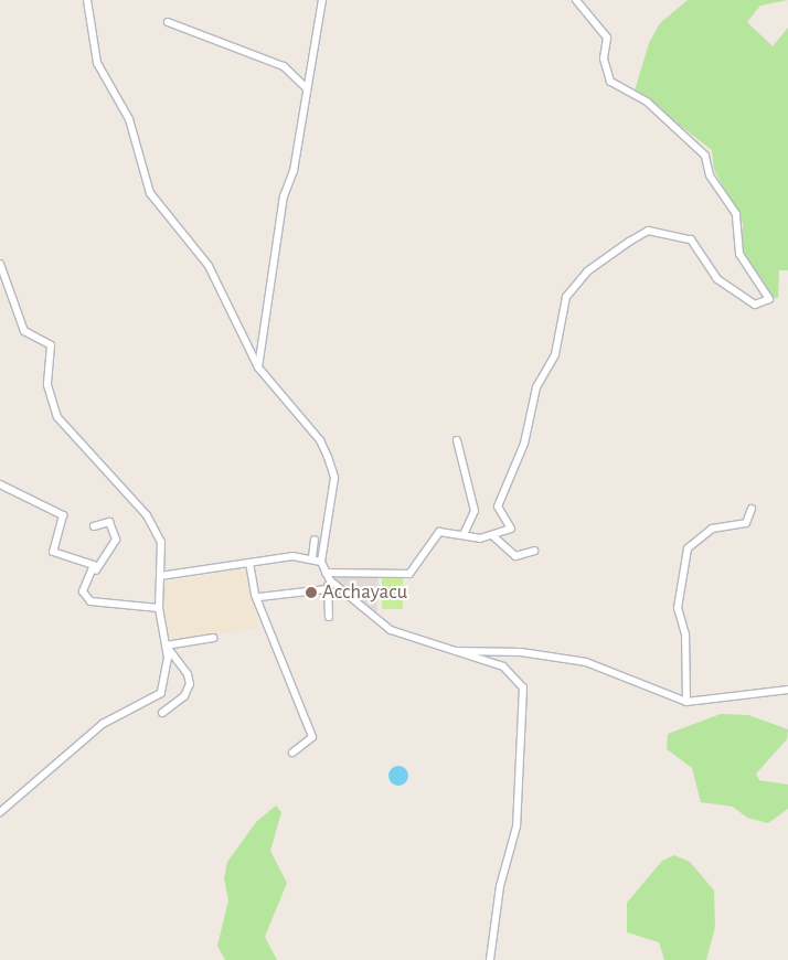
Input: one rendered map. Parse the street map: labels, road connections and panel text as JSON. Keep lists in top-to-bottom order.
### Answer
{
  "places": ["Acchayacu"]
}
